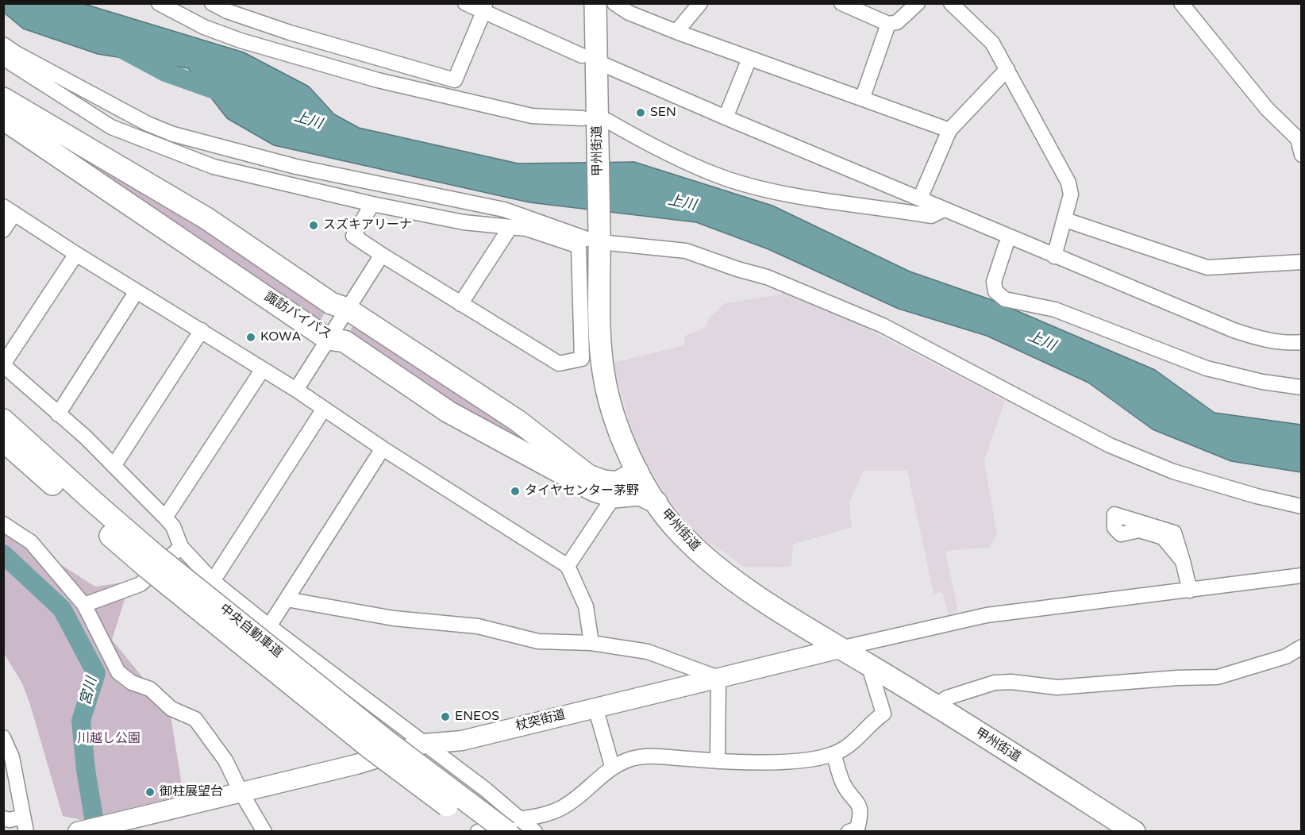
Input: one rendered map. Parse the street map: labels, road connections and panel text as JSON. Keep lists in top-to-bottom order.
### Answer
{
  "streets": {
    "highway": ["甲州街道", "諏訪バイパス", "中央自動車道"],
    "main road": ["杖突街道"]
  },
  "crossings": [
    ["甲州街道", "諏訪バイパス"],
    ["甲州街道", "杖突街道"]
  ],
  "water": ["上川", "宮川"],
  "parks": ["川越し公園"],
  "places": [
    "SEN",
    "スズキアリーナ",
    "KOWA",
    "タイヤセンター茅野",
    "ENEOS",
    "御柱展望台"
  ]
}
